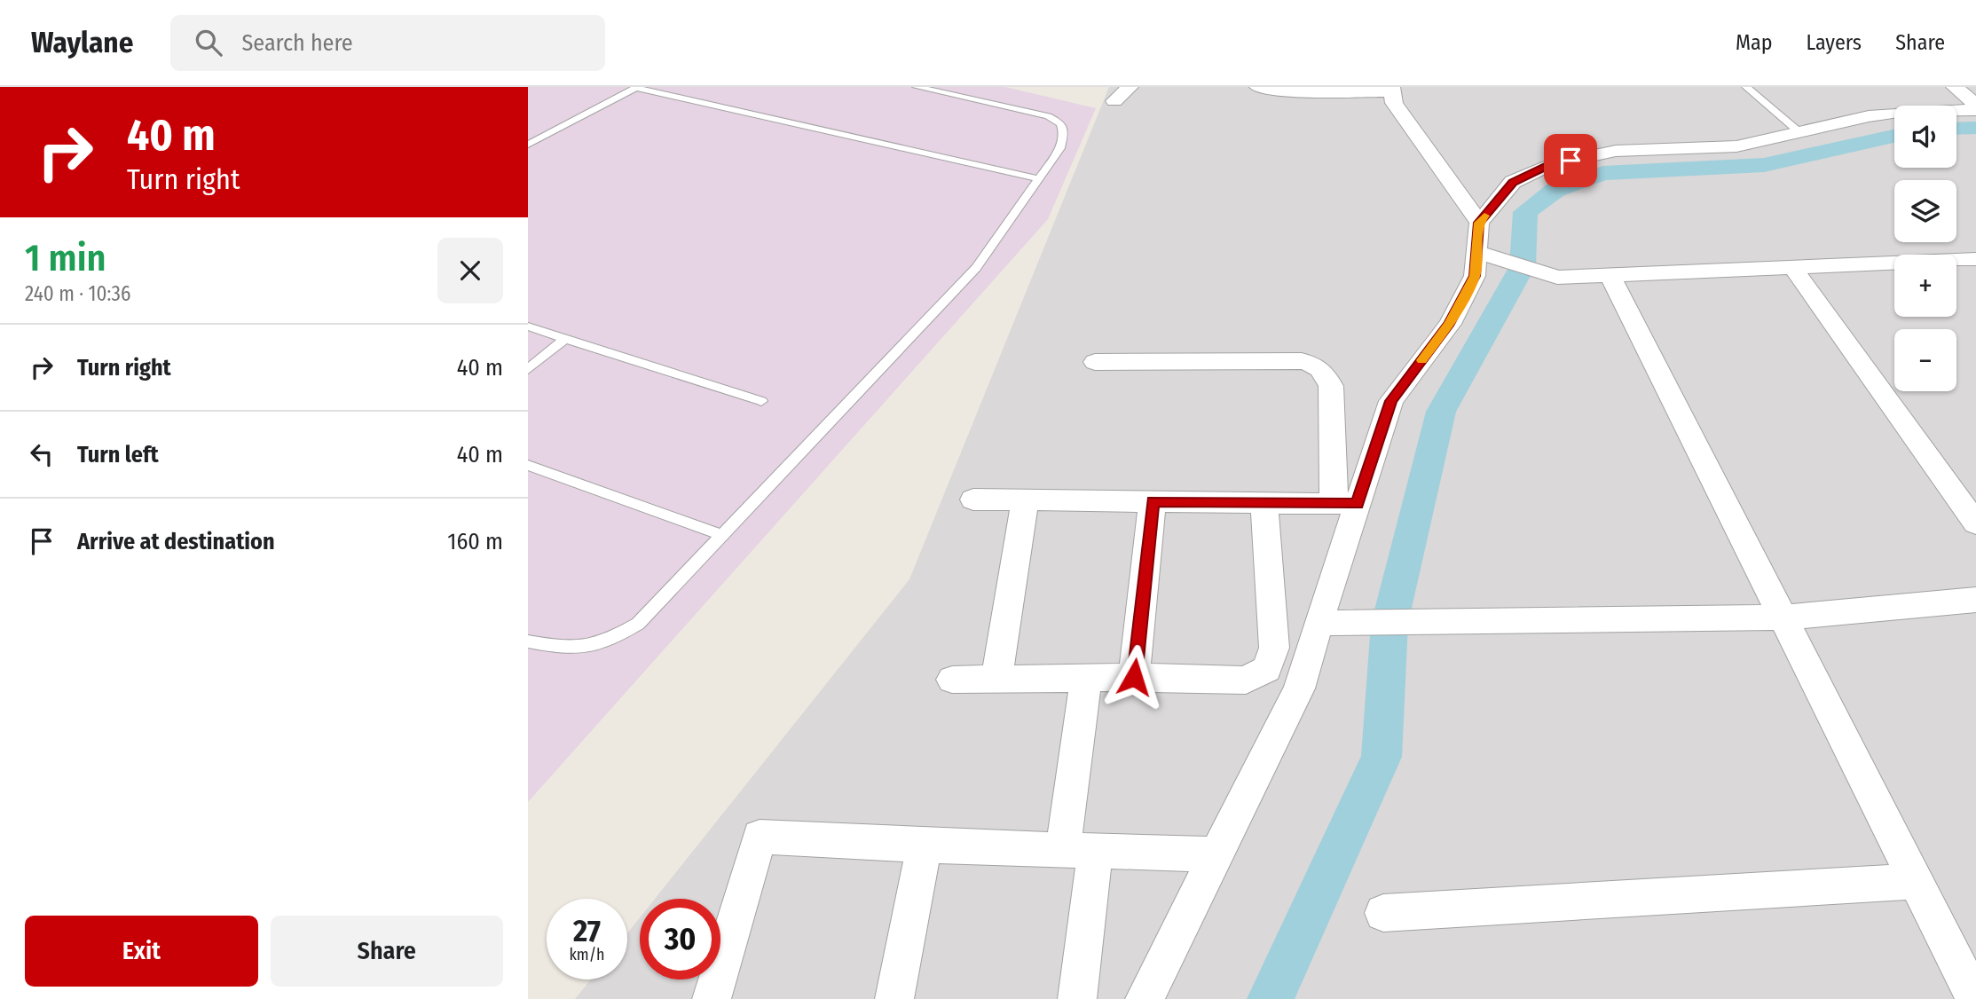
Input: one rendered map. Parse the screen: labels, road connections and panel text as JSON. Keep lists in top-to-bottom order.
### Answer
{
  "page": {
    "header": "Waylane",
    "search": "Search here",
    "nav": ["Map", "Layers", "Share"],
    "turn": ["40 m", "Turn right"],
    "map_buttons": ["+", "−"],
    "heading": ["1 min", "240 m · 10:36"],
    "list": [
      {
        "name": "Turn right",
        "value": "40 m"
      },
      {
        "name": "Turn left",
        "value": "40 m"
      },
      {
        "name": "Arrive at destination",
        "value": "160 m"
      }
    ],
    "speed": "27 km/h",
    "limit": "30",
    "buttons": ["Exit", "Share"]
  }
}
